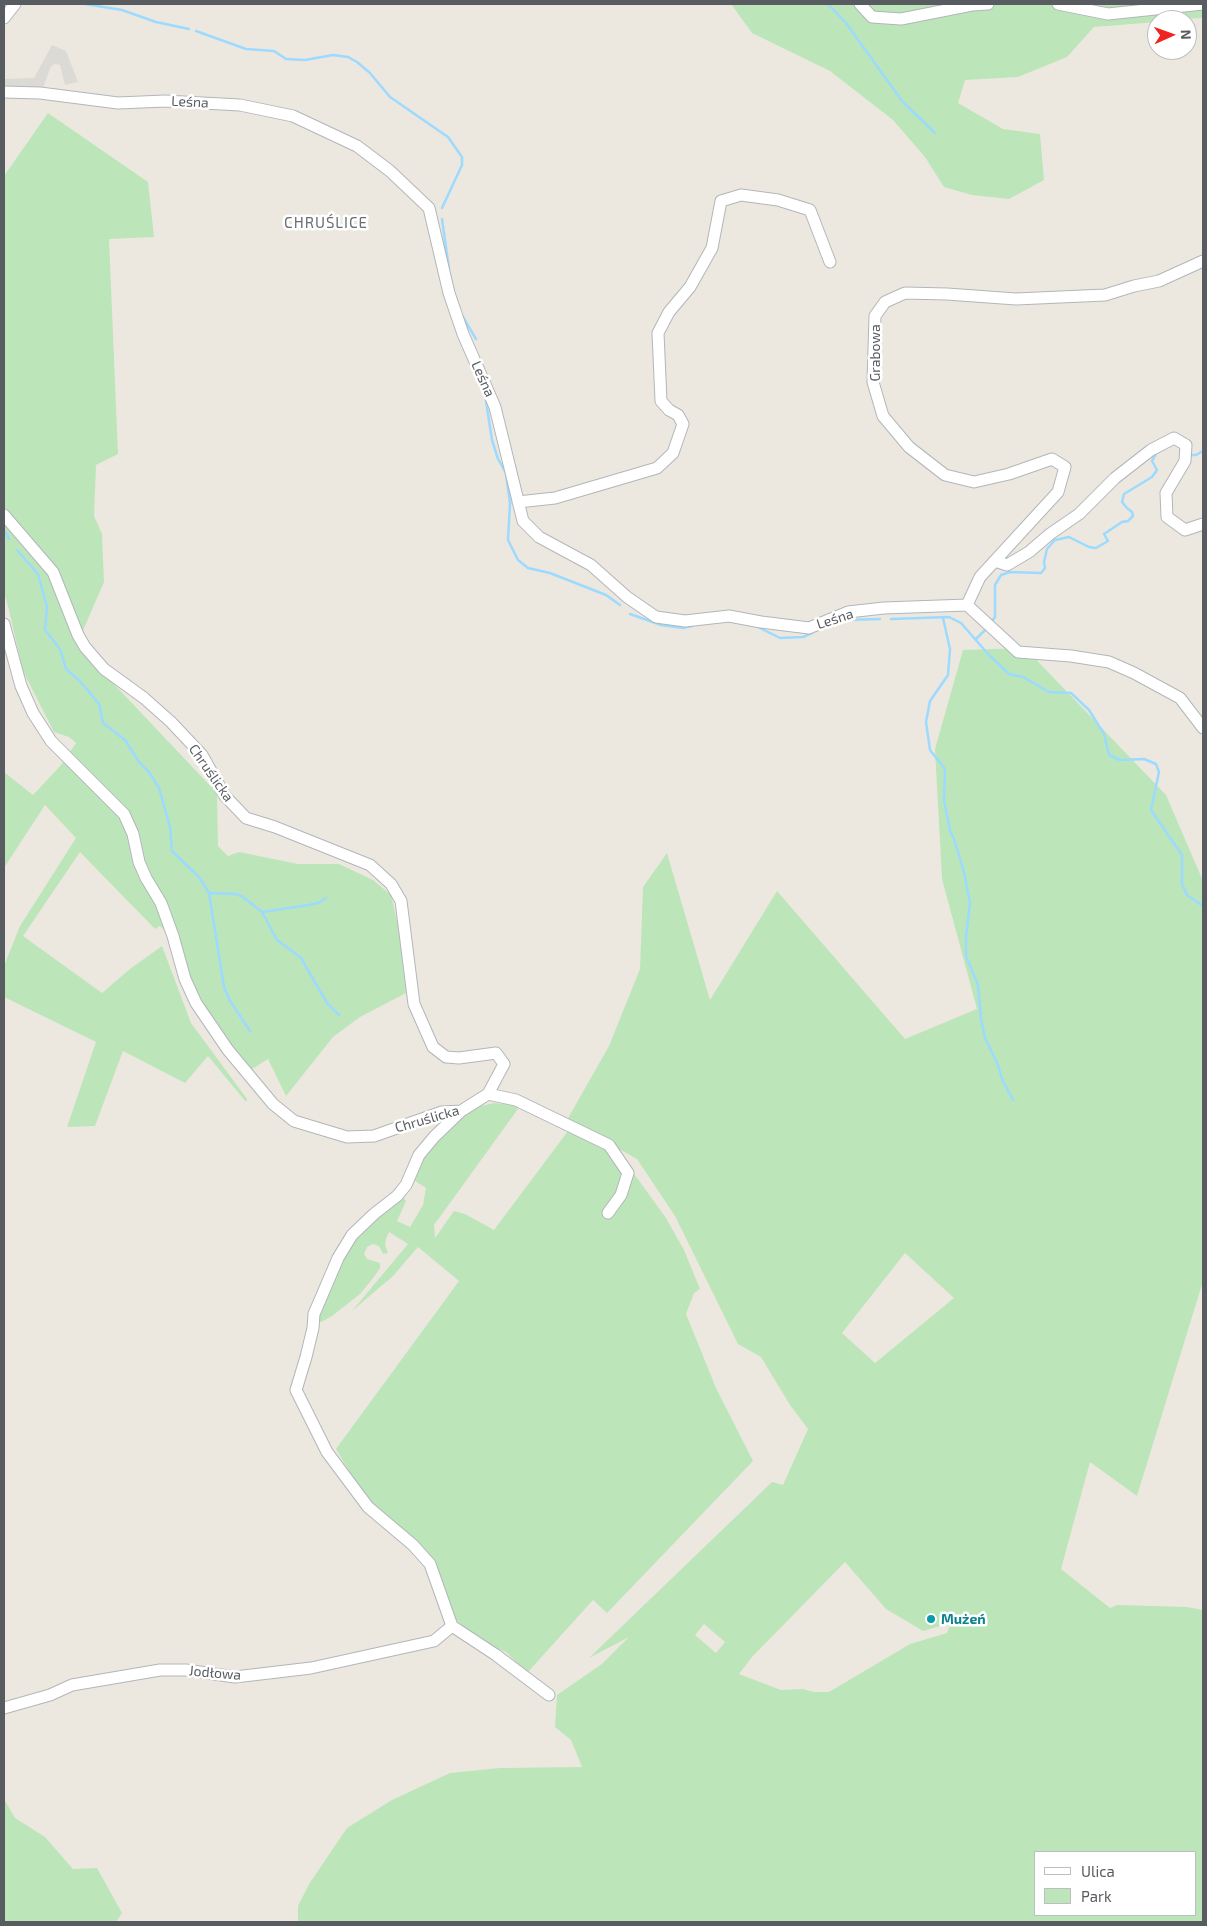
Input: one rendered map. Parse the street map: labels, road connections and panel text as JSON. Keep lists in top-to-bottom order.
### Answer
{
  "streets": {
    "street": [
      "Leśna",
      "Grabowa",
      "Chruślicka",
      "Jodłowa"
    ]
  },
  "crossings": [
    ["Leśna", "Grabowa"]
  ],
  "districts": ["CHRUŚLICE"],
  "places": ["Mużeń"],
  "legend": ["Ulica", "Park"],
  "north": "right"
}
